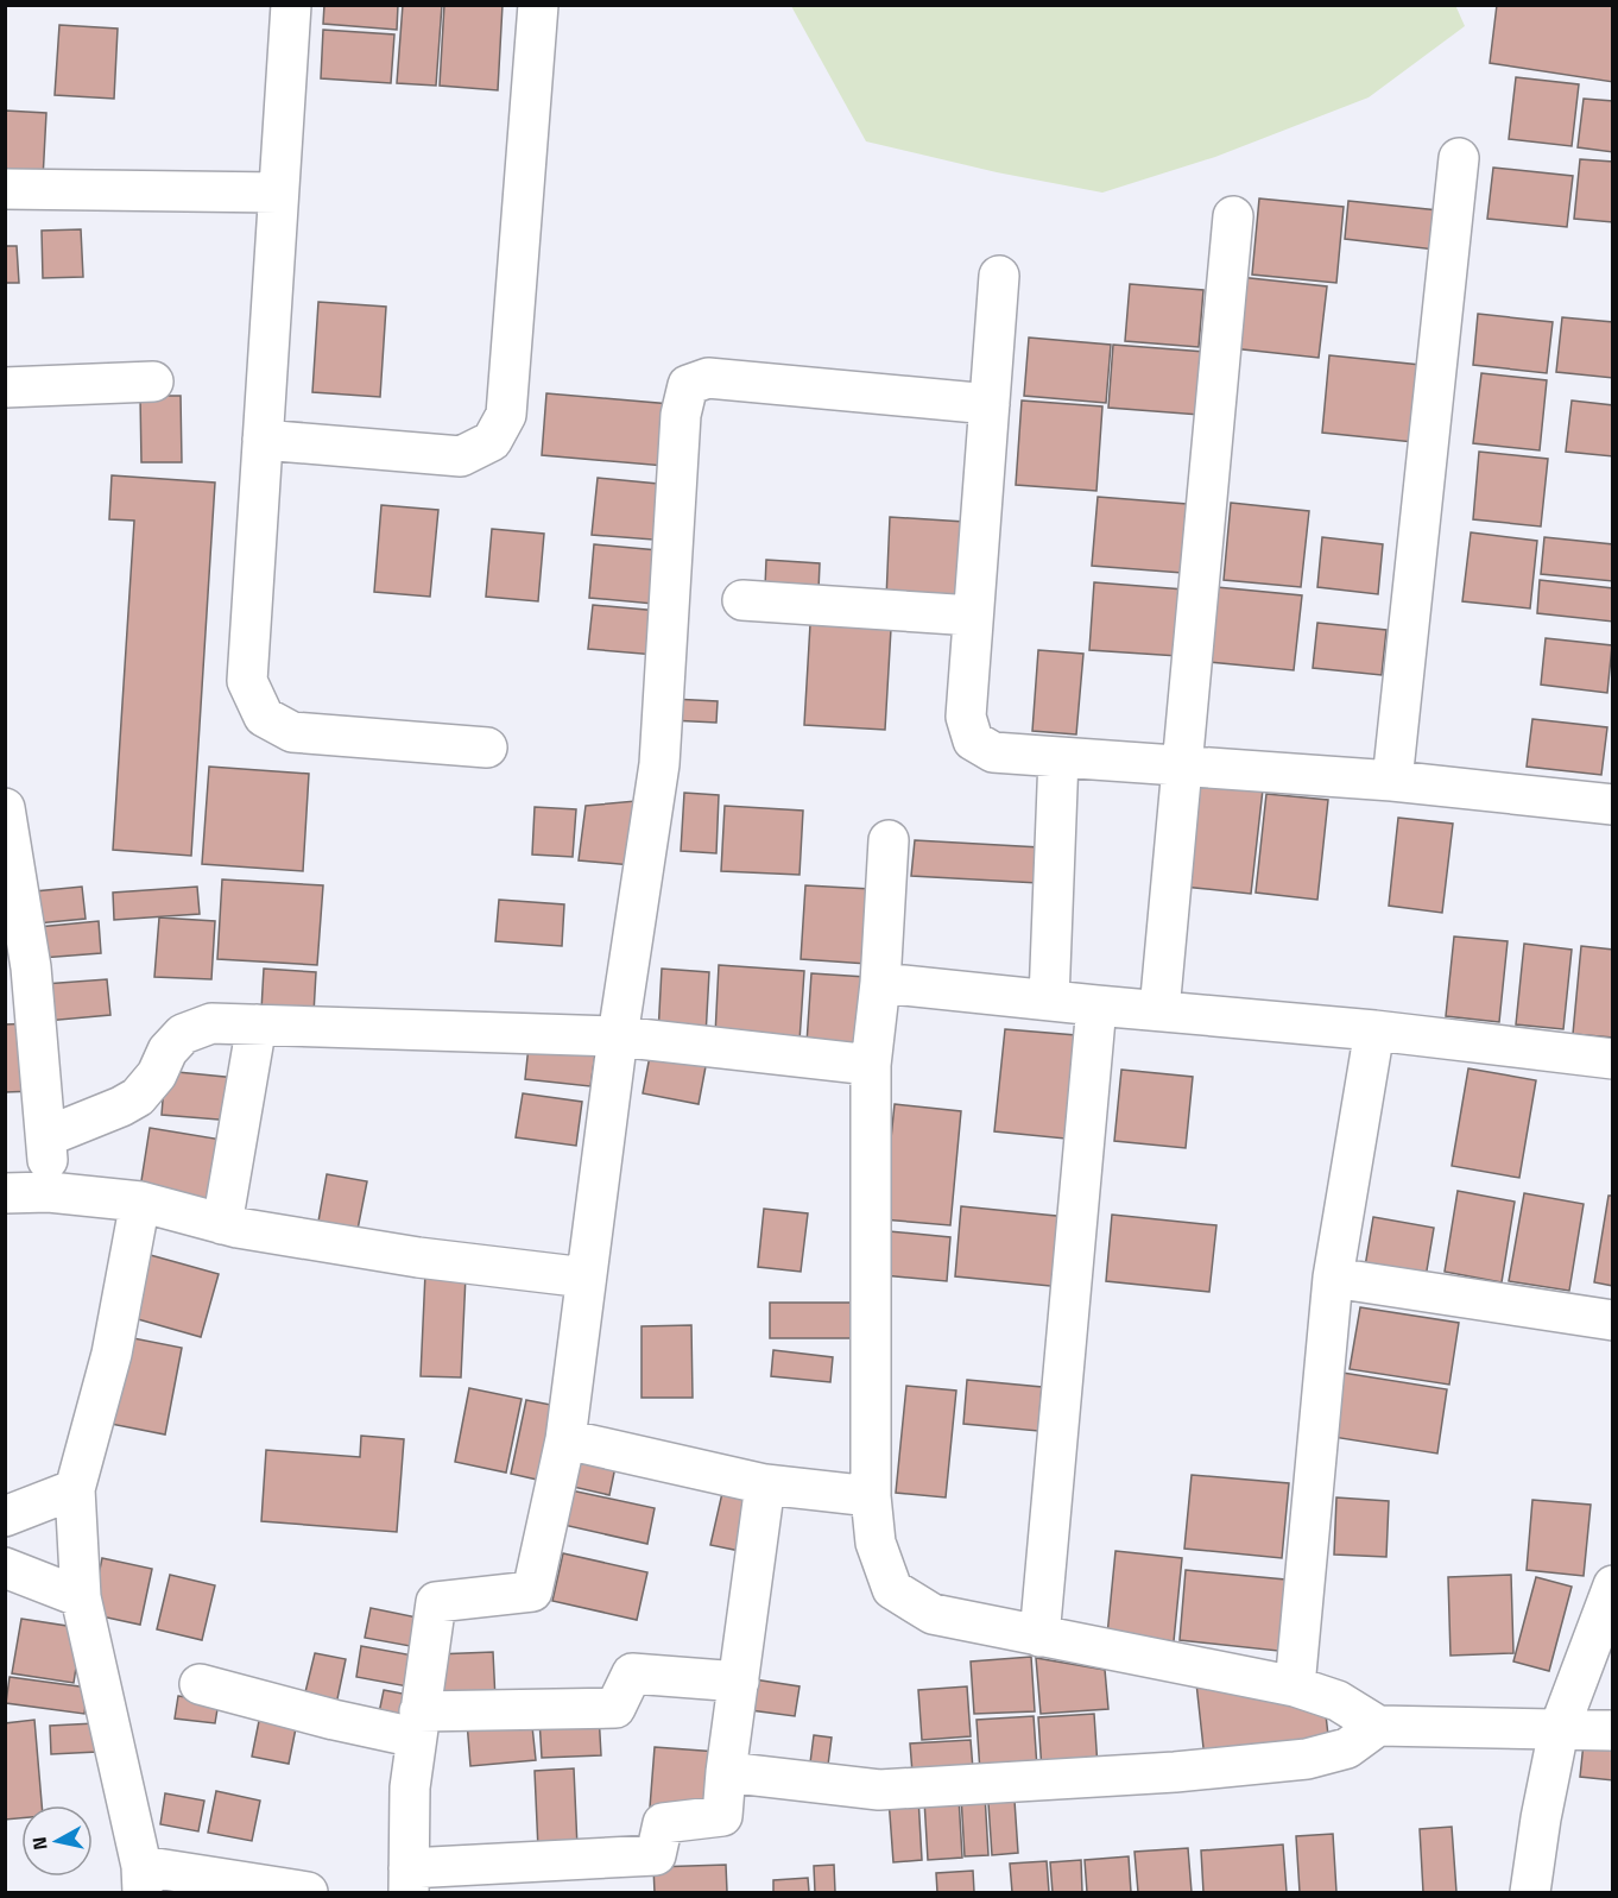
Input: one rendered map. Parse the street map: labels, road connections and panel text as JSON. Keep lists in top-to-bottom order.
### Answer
{
  "north": "left"
}
